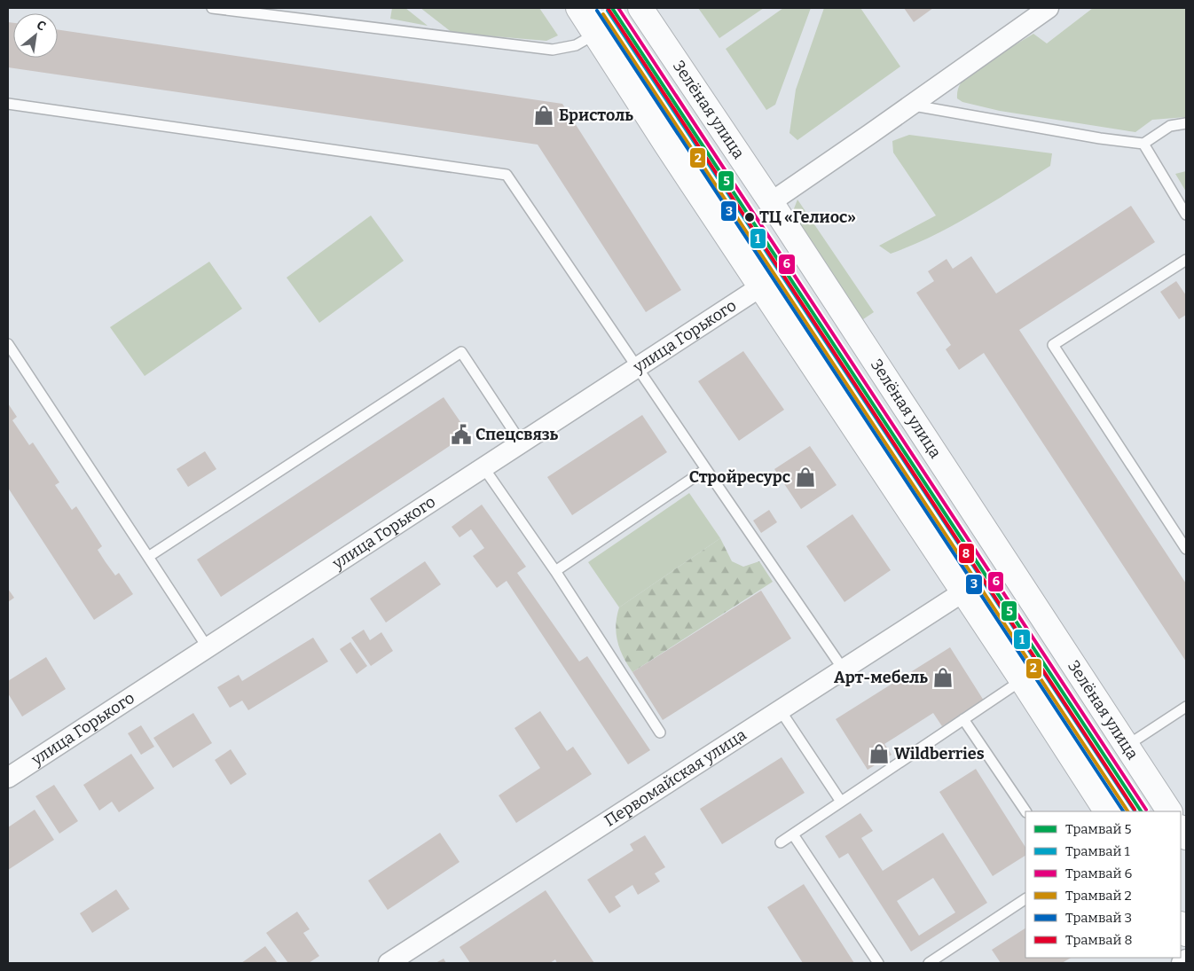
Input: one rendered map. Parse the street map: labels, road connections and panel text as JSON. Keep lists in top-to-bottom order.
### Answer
{
  "streets": {
    "street": ["Зелёная улица", "улица Горького", "Первомайская улица"]
  },
  "places": {
    "shop": [
      "Бристоль",
      "Стройресурс",
      "Арт-мебель",
      "Wildberries"
    ],
    "other": ["ТЦ «Гелиос»"],
    "public building": ["Спецсвязь"]
  },
  "lines": [
    "tram line 5",
    "tram line 6",
    "tram line 8",
    "tram line 1",
    "tram line 3",
    "tram line 2"
  ],
  "legend": [
    "Трамвай 5",
    "Трамвай 1",
    "Трамвай 6",
    "Трамвай 2",
    "Трамвай 3",
    "Трамвай 8"
  ],
  "north": "top right"
}
